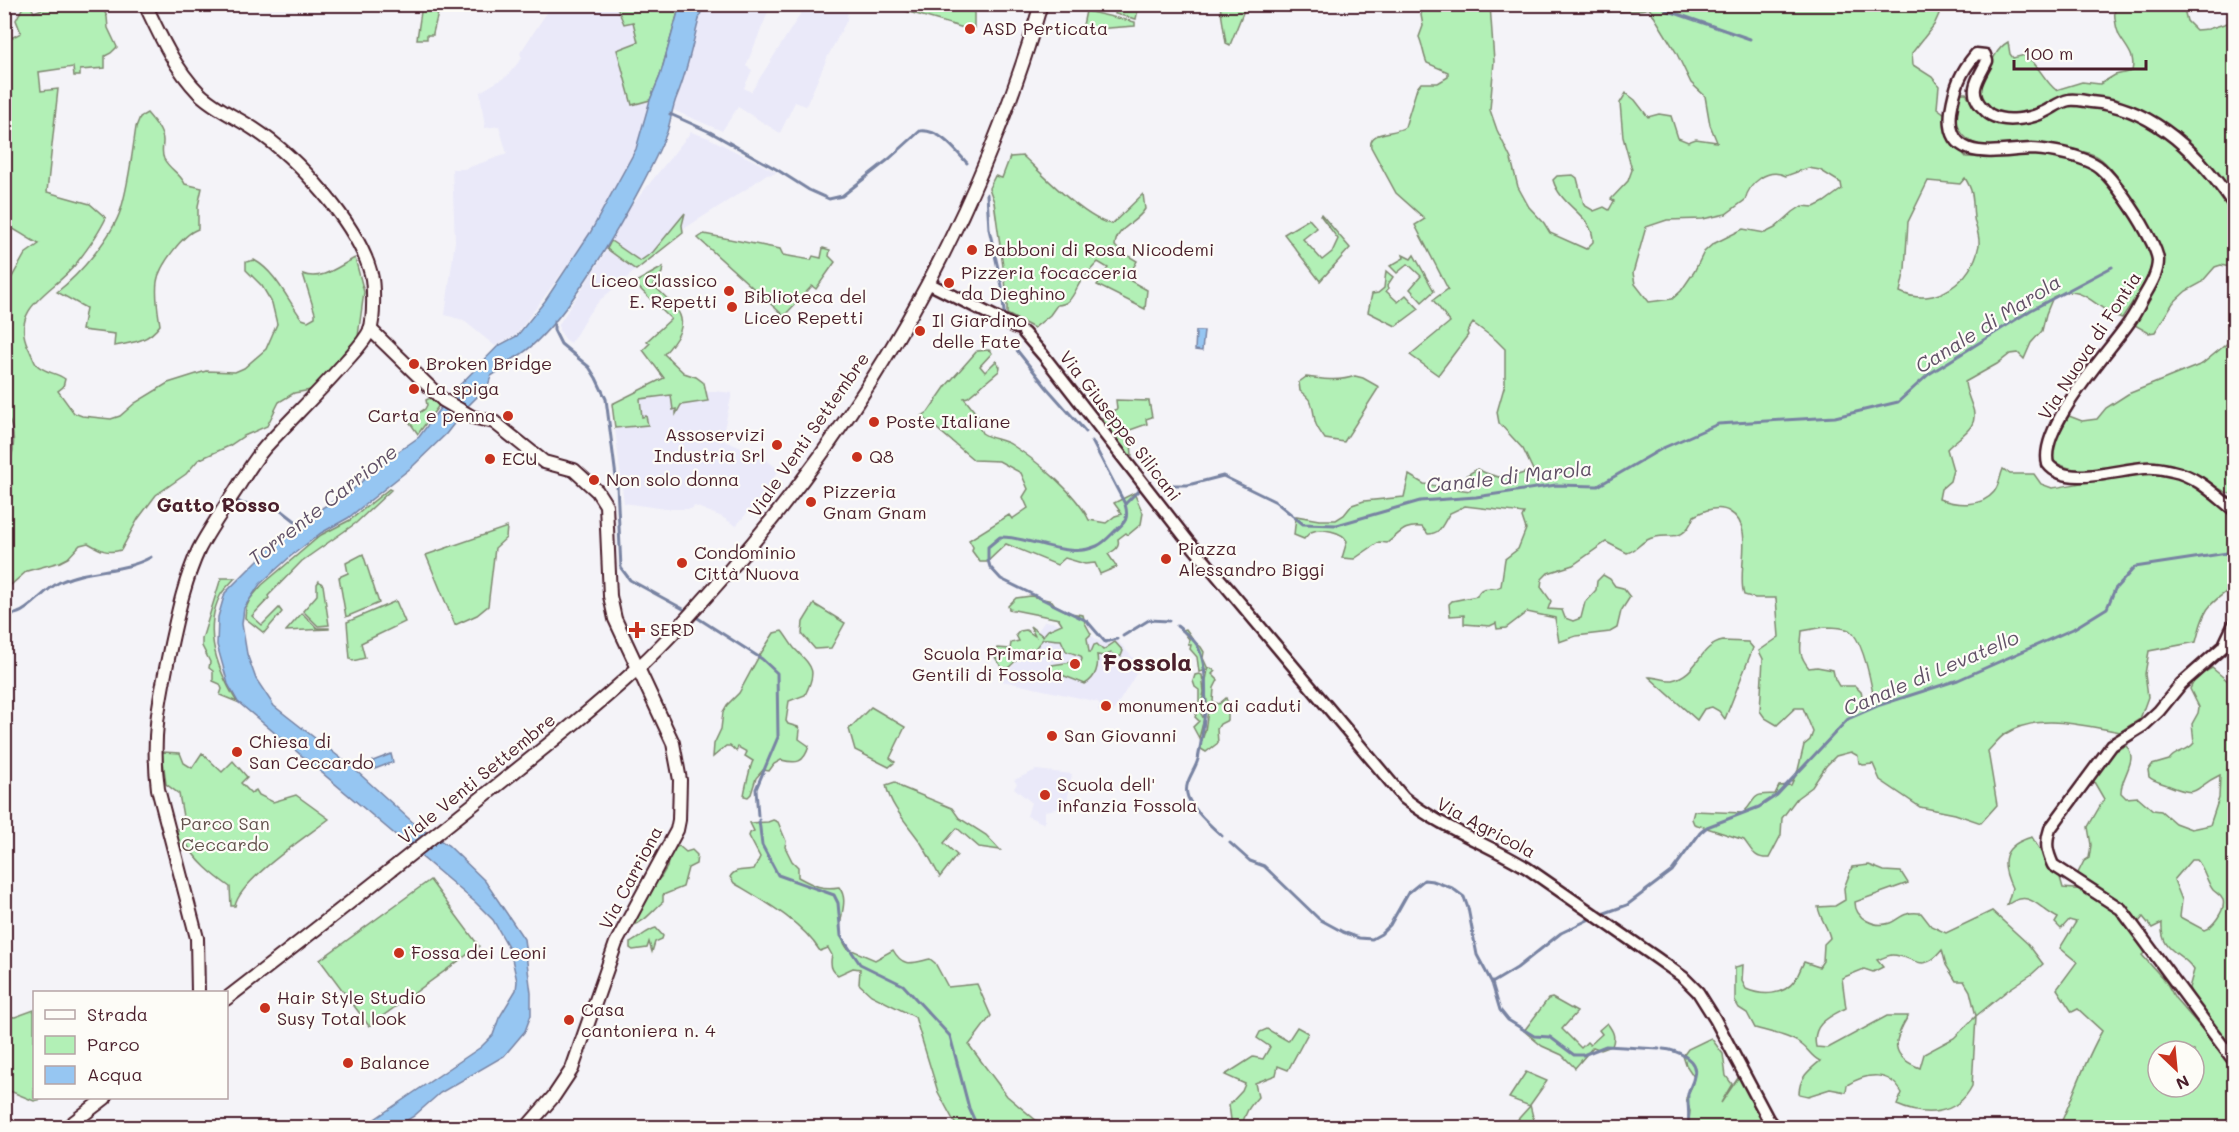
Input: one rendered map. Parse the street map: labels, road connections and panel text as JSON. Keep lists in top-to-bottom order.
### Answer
{
  "streets": {
    "main road": ["Viale Venti Settembre", "Via Carriona"],
    "street": ["Via Nuova di Fontia", "Via Giuseppe Silicani", "Via Agricola"]
  },
  "crossings": [
    ["Via Giuseppe Silicani", "Viale Venti Settembre"],
    ["Via Giuseppe Silicani", "Via Agricola"],
    ["Viale Venti Settembre", "Via Carriona"]
  ],
  "districts": ["Gatto Rosso", "Fossola"],
  "water": ["Canale di Marola", "Torrente Carrione", "Canale di Levatello"],
  "parks": ["Parco San Ceccardo"],
  "places": {
    "other": [
      "ASD Perticata",
      "Babboni di Rosa Nicodemi",
      "Pizzeria focacceria da Dieghino",
      "Liceo Classico E. Repetti",
      "Biblioteca del Liceo Repetti",
      "Il Giardino delle Fate",
      "Broken Bridge",
      "La spiga",
      "Carta e penna",
      "Poste Italiane",
      "Assoservizi Industria Srl",
      "Q8",
      "ECU",
      "Non solo donna",
      "Pizzeria Gnam Gnam",
      "Piazza Alessandro Biggi",
      "Condominio Città Nuova",
      "Scuola Primaria Gentili di Fossola",
      "monumento ai caduti",
      "San Giovanni",
      "Chiesa di San Ceccardo",
      "Scuola dell' infanzia Fossola",
      "Fossa dei Leoni",
      "Hair Style Studio Susy Total look",
      "Casa cantoniera n. 4",
      "Balance"
    ],
    "health": ["SERD"]
  },
  "legend": ["Strada", "Parco", "Acqua"],
  "scale_bar": "100 m",
  "north": "bottom right"
}
